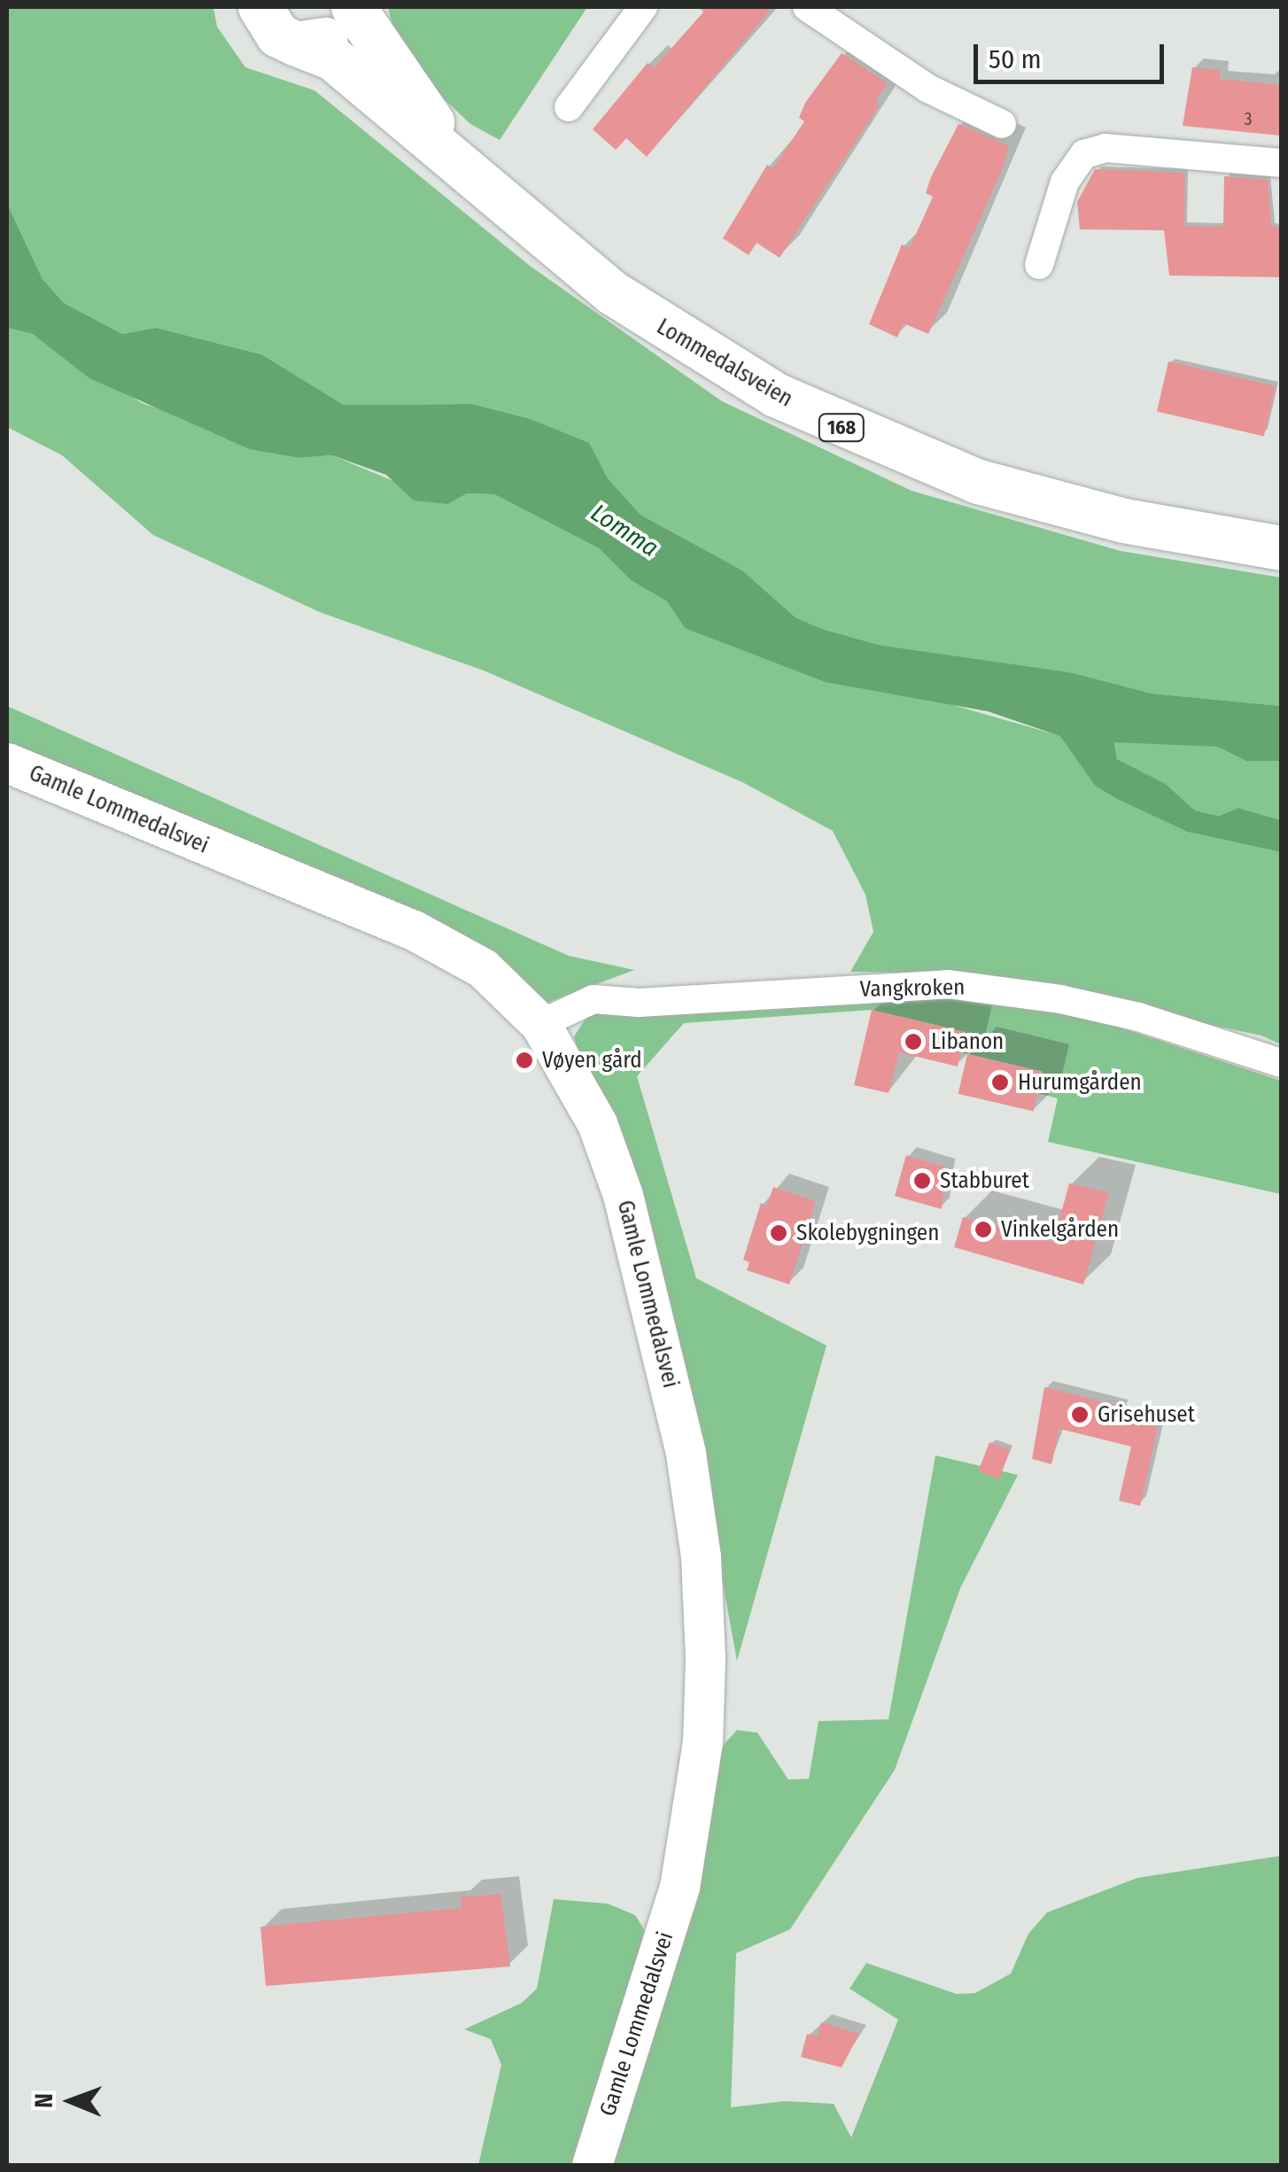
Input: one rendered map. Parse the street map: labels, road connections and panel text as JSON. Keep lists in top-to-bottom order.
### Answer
{
  "streets": {
    "main road": ["Lommedalsveien", "168"],
    "street": ["Gamle Lommedalsvei", "Vangkroken"]
  },
  "crossings": [
    ["Lommedalsveien", "168"],
    ["Gamle Lommedalsvei", "Vangkroken"]
  ],
  "water": ["Lomma"],
  "places": [
    "Libanon",
    "Vøyen gård",
    "Hurumgården",
    "Stabburet",
    "Vinkelgården",
    "Skolebygningen",
    "Grisehuset"
  ],
  "house_numbers": ["3"],
  "scale_bar": "50 m",
  "north": "left"
}
